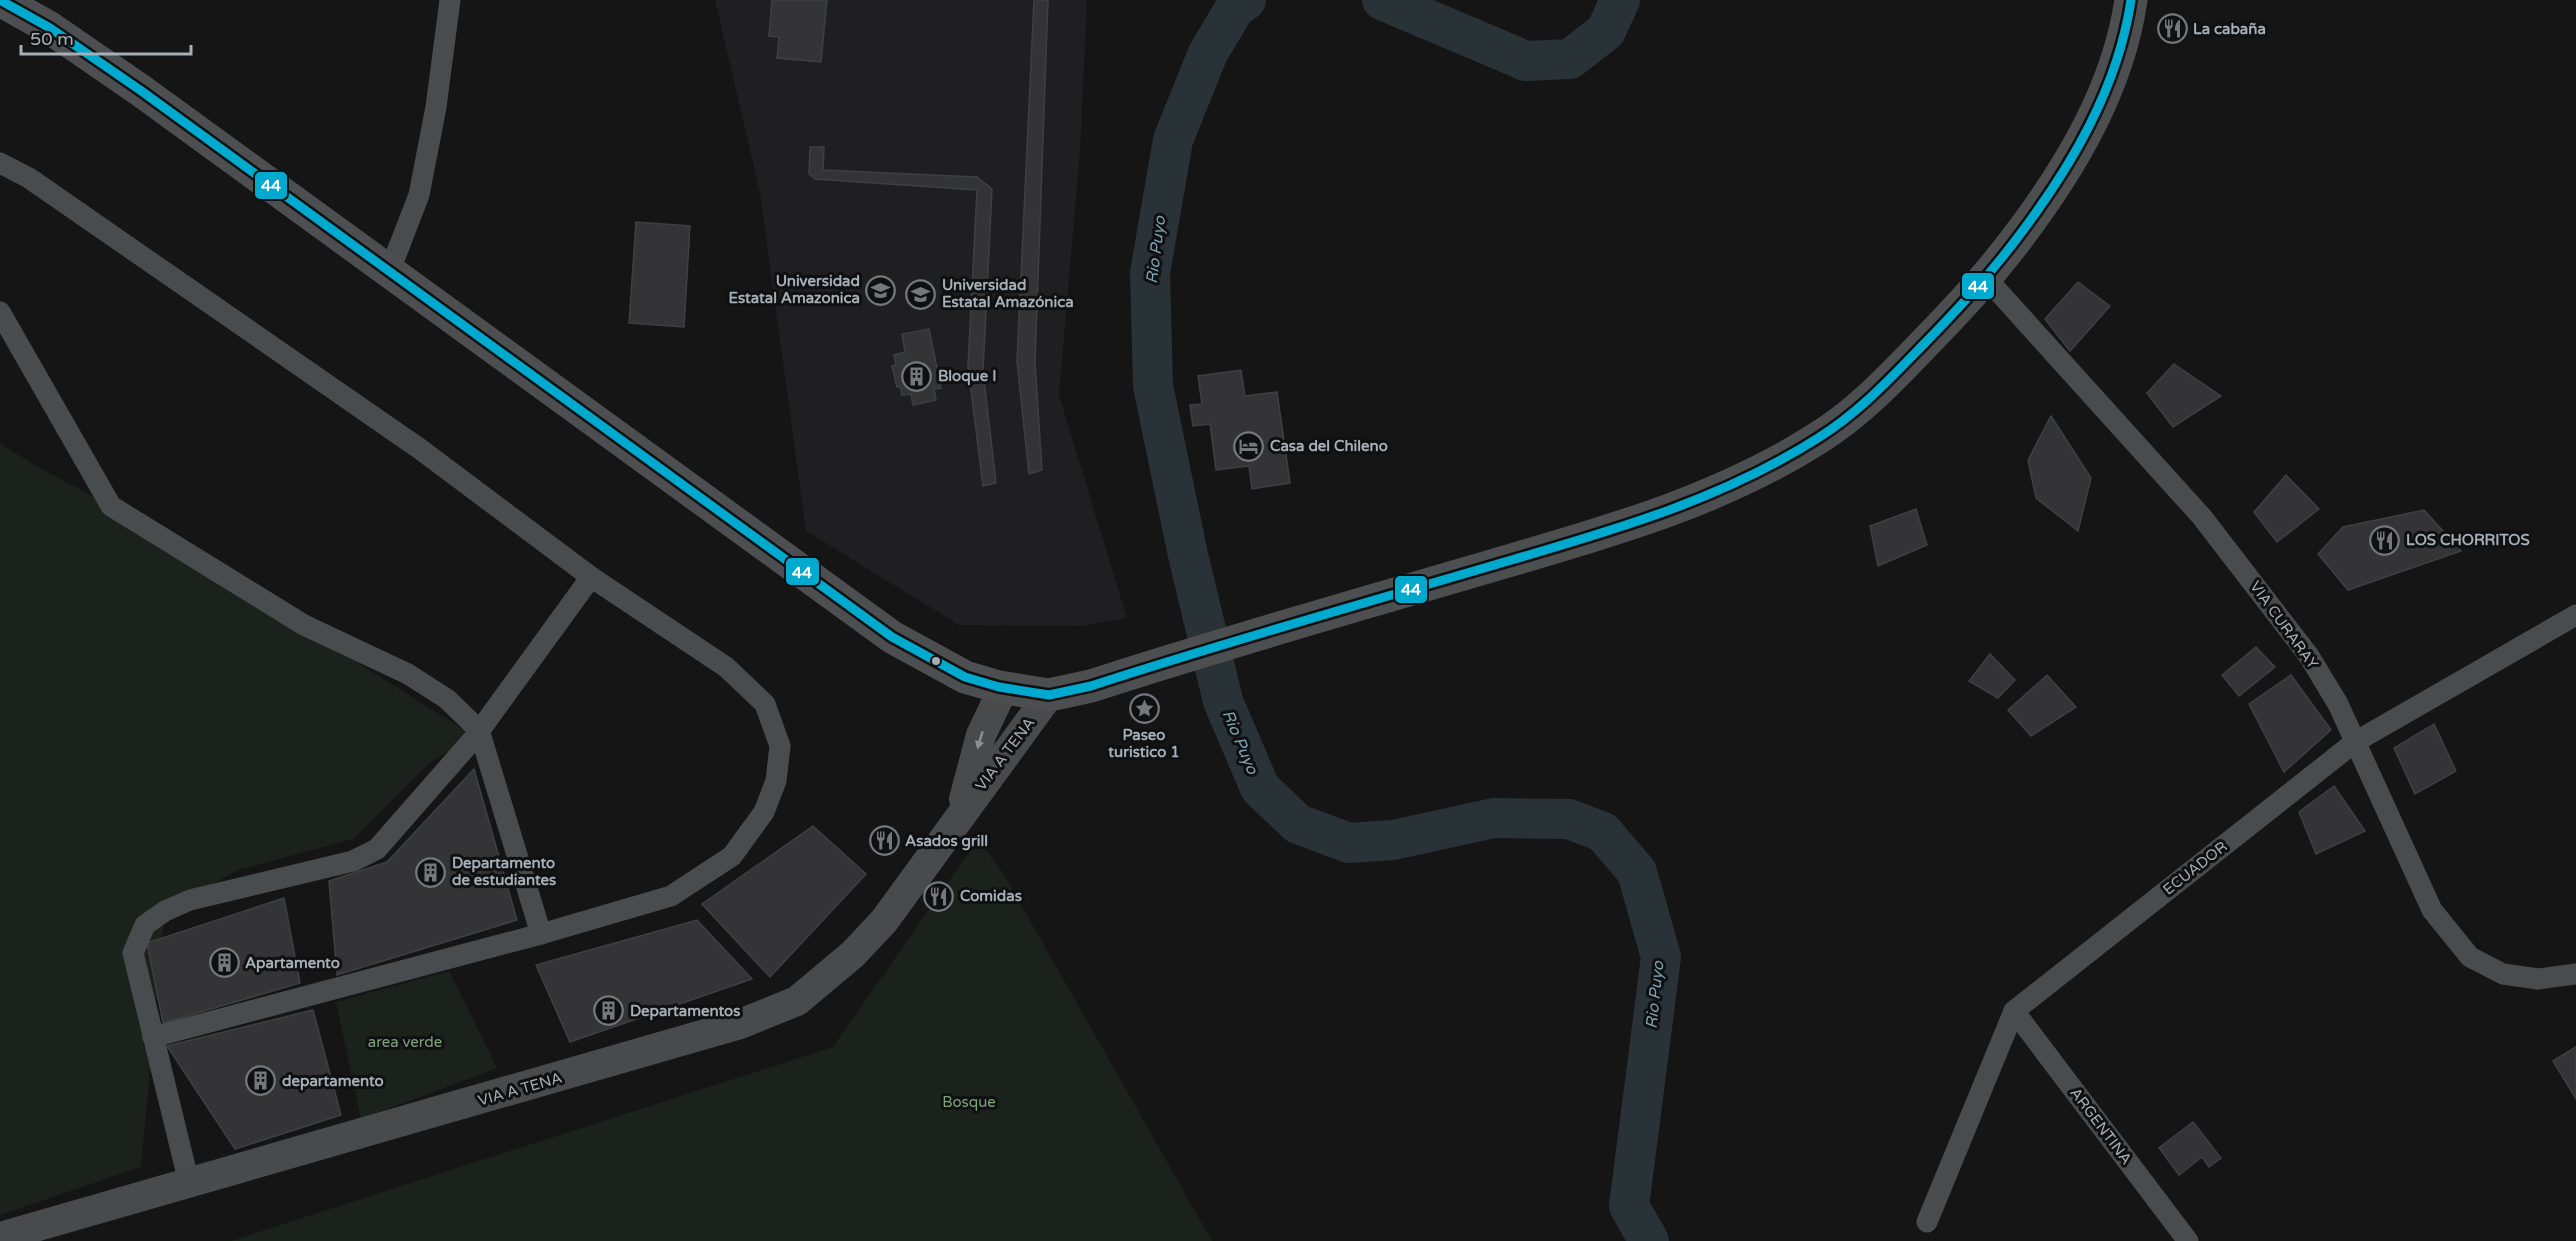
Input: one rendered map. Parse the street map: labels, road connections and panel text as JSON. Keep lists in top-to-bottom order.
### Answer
{
  "streets": {
    "main road": ["VIA A TENA"],
    "street": ["VIA CURARAY", "ECUADOR", "ARGENTINA"]
  },
  "crossings": [
    ["VIA CURARAY", "ECUADOR"],
    ["ECUADOR", "ARGENTINA"]
  ],
  "water": ["Rio Puyo"],
  "parks": ["area verde", "Bosque"],
  "places": {
    "restaurant": [
      "La cabaña",
      "LOS CHORRITOS",
      "Asados grill",
      "Comidas"
    ],
    "school or university": ["Universidad Estatal Amazonica", "Universidad Estatal Amazónica"],
    "building": [
      "Bloque I",
      "Departamento de estudiantes",
      "Apartamento",
      "Departamentos",
      "departamento"
    ],
    "hotel": ["Casa del Chileno"],
    "place": ["Paseo turistico 1"]
  },
  "lines": ["transit line 44"],
  "scale_bar": "50 m"
}
